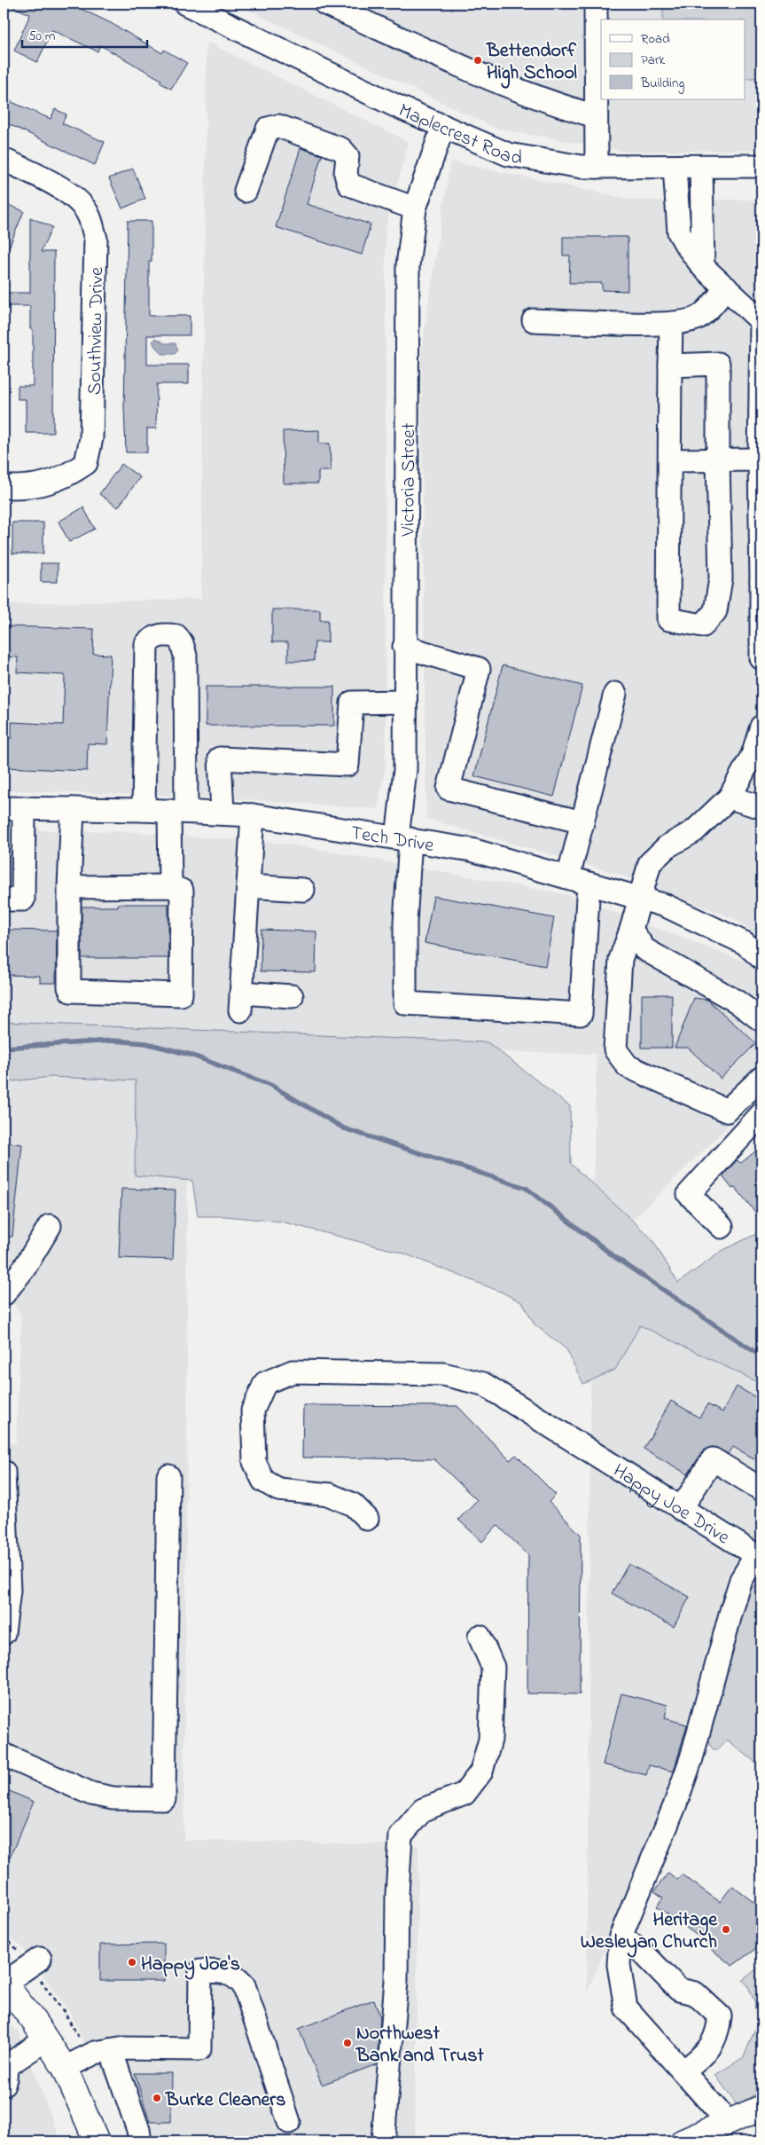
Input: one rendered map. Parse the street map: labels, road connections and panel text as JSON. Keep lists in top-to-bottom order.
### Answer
{
  "streets": {
    "street": [
      "Maplecrest Road",
      "Southview Drive",
      "Victoria Street",
      "Tech Drive",
      "Happy Joe Drive"
    ]
  },
  "crossings": [
    ["Maplecrest Road", "Victoria Street"],
    ["Victoria Street", "Tech Drive"]
  ],
  "places": [
    "Bettendorf High School",
    "Heritage Wesleyan Church",
    "Happy Joe's",
    "Northwest Bank and Trust",
    "Burke Cleaners"
  ],
  "legend": ["Road", "Park", "Building"],
  "scale_bar": "50 m"
}
